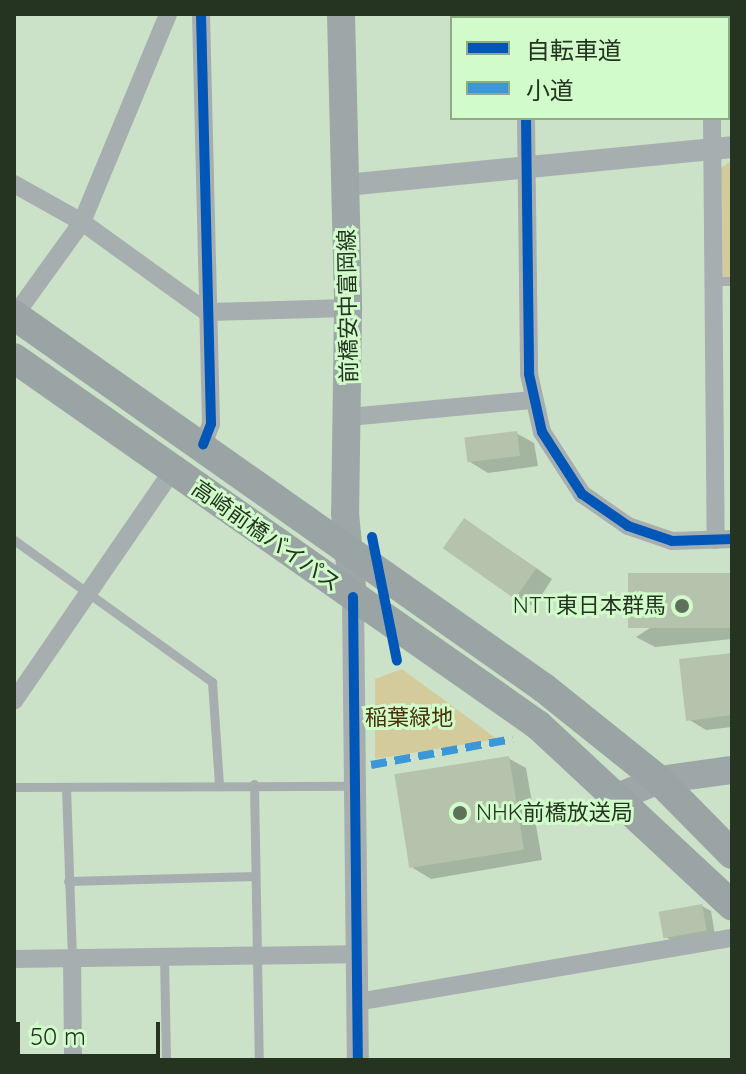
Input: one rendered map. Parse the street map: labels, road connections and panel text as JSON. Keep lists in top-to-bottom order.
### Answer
{
  "streets": {
    "highway": ["高崎前橋バイパス"],
    "main road": ["前橋安中富岡線"]
  },
  "crossings": [
    ["前橋安中富岡線", "高崎前橋バイパス"]
  ],
  "parks": ["稲葉緑地"],
  "places": ["NTT東日本群馬", "NHK前橋放送局"],
  "legend": ["自転車道", "小道"],
  "scale_bar": "50 m"
}
